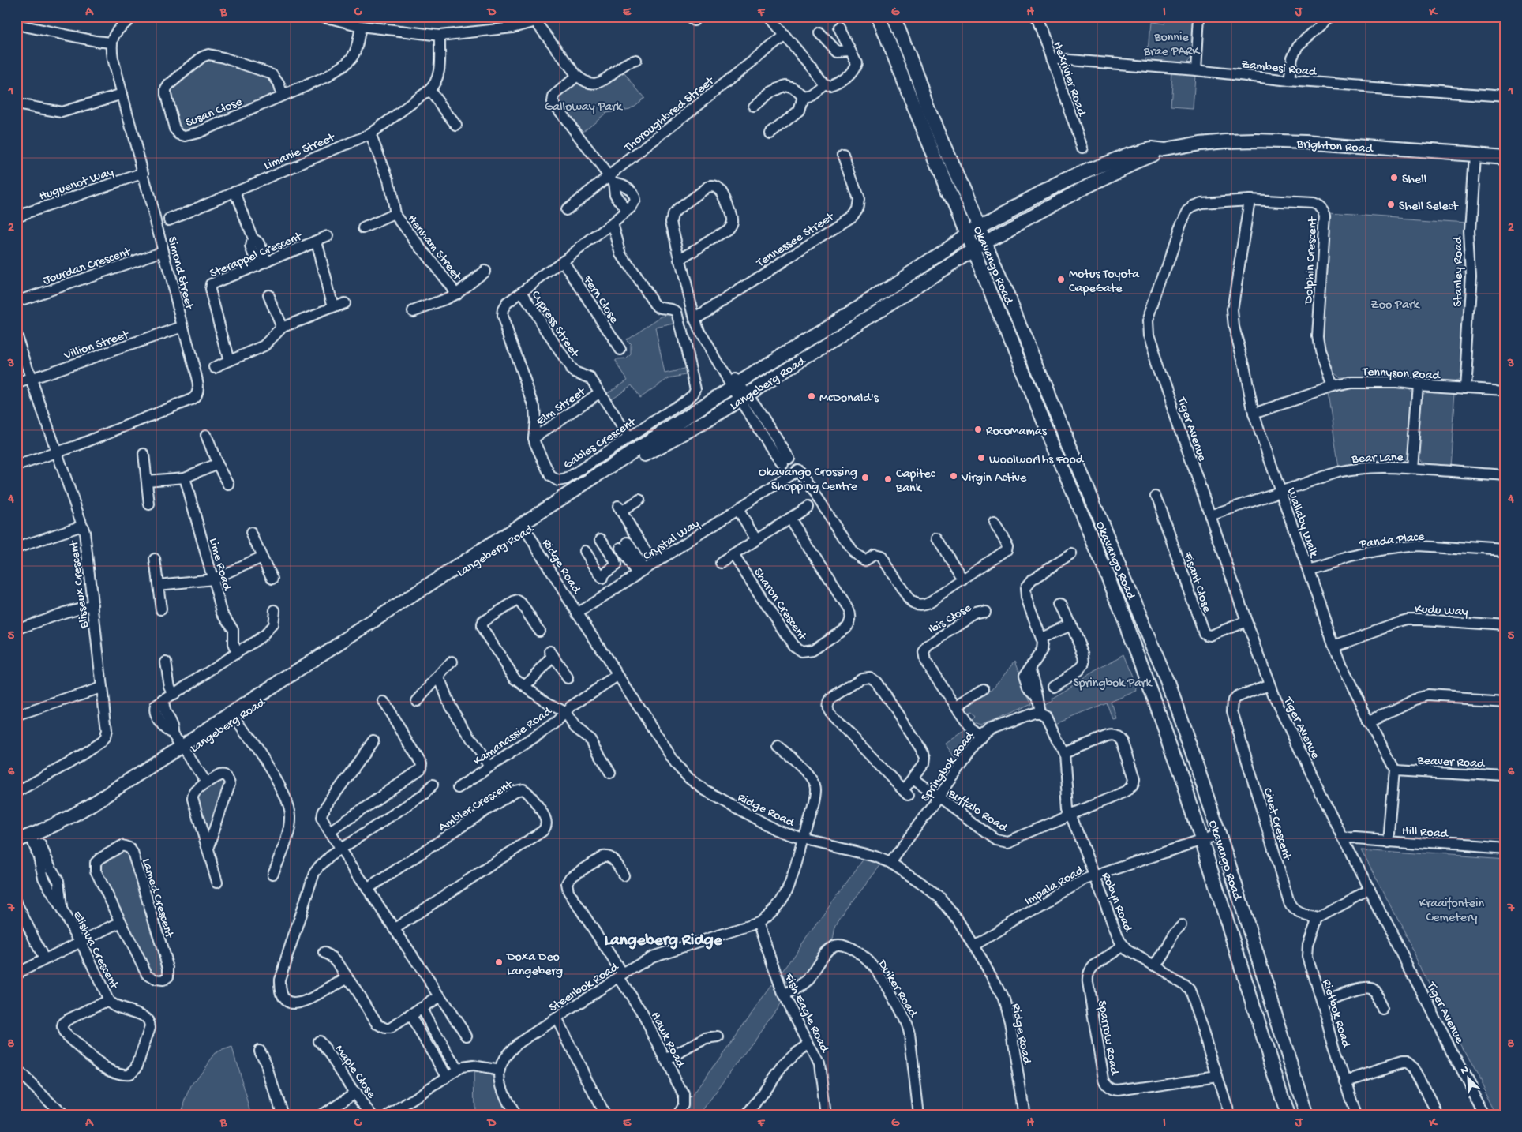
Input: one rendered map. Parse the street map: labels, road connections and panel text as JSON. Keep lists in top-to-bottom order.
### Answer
{
  "streets": {
    "main road": ["Brighton Road", "Okavango Road", "Langeberg Road"],
    "street": [
      "Zambesi Road",
      "Hexrivier Road",
      "Susan Close",
      "Thoroughbred Street",
      "Limanie Street",
      "Huguenot Way",
      "Tennessee Street",
      "Henham Street",
      "Sterappel Crescent",
      "Dolphin Crescent",
      "Jourdan Crescent",
      "Stanley Road",
      "Simond Street",
      "Fern Close",
      "Cypress Street",
      "Villion Street",
      "Tennyson Road",
      "Elm Street",
      "Tiger Avenue",
      "Gables Crescent",
      "Bear Lane",
      "Wallaby Walk",
      "Crystal Way",
      "Panda Place",
      "Lime Road",
      "Ridge Road",
      "Fisant Close",
      "Blisseux Crescent",
      "Sharon Crescent",
      "Kudu Way",
      "Ibis Close",
      "Kamanassie Road",
      "Beaver Road",
      "Springbok Road",
      "Ambler Crescent",
      "Buffalo Road",
      "Civet Crescent",
      "Hill Road",
      "Impala Road",
      "Lamed Crescent",
      "Robyn Road",
      "Elishua Crescent",
      "Steenbok Road",
      "Duiker Road",
      "Fish Eagle Road",
      "Rietbok Road",
      "Sparrow Road",
      "Hawk Road",
      "Maple Close"
    ]
  },
  "crossings": [
    ["Zambesi Road", "Hexrivier Road"],
    ["Thoroughbred Street", "Gables Crescent"],
    ["Brighton Road", "Okavango Road"],
    ["Brighton Road", "Stanley Road"],
    ["Brighton Road", "Langeberg Road"],
    ["Limanie Street", "Henham Street"],
    ["Huguenot Way", "Simond Street"],
    ["Dolphin Crescent", "Tennyson Road"],
    ["Dolphin Crescent", "Tiger Avenue"],
    ["Dolphin Crescent", "Wallaby Walk"],
    ["Jourdan Crescent", "Simond Street"],
    ["Okavango Road", "Langeberg Road"],
    ["Okavango Road", "Impala Road"],
    ["Stanley Road", "Tennyson Road"],
    ["Simond Street", "Villion Street"],
    ["Simond Street", "Blisseux Crescent"],
    ["Fern Close", "Gables Crescent"],
    ["Cypress Street", "Elm Street"],
    ["Cypress Street", "Gables Crescent"],
    ["Villion Street", "Blisseux Crescent"],
    ["Tennyson Road", "Wallaby Walk"],
    ["Langeberg Road", "Ridge Road"],
    ["Langeberg Road", "Elishua Crescent"],
    ["Elm Street", "Gables Crescent"],
    ["Tiger Avenue", "Bear Lane"],
    ["Tiger Avenue", "Fisant Close"],
    ["Tiger Avenue", "Civet Crescent"],
    ["Tiger Avenue", "Hill Road"],
    ["Bear Lane", "Wallaby Walk"],
    ["Wallaby Walk", "Panda Place"],
    ["Wallaby Walk", "Kudu Way"],
    ["Wallaby Walk", "Beaver Road"],
    ["Crystal Way", "Ridge Road"],
    ["Ridge Road", "Kamanassie Road"],
    ["Ridge Road", "Springbok Road"],
    ["Ridge Road", "Impala Road"],
    ["Ridge Road", "Steenbok Road"],
    ["Ibis Close", "Springbok Road"],
    ["Ibis Close", "Buffalo Road"],
    ["Ibis Close", "Robyn Road"],
    ["Springbok Road", "Buffalo Road"],
    ["Springbok Road", "Robyn Road"],
    ["Buffalo Road", "Robyn Road"],
    ["Civet Crescent", "Rietbok Road"],
    ["Impala Road", "Robyn Road"],
    ["Robyn Road", "Sparrow Road"],
    ["Steenbok Road", "Fish Eagle Road"],
    ["Steenbok Road", "Hawk Road"],
    ["Duiker Road", "Fish Eagle Road"]
  ],
  "districts": ["Langeberg Ridge"],
  "parks": [
    "Bonnie Brae PARK",
    "Galloway Park",
    "Zoo Park",
    "Springbok Park",
    "Kraaifontein Cemetery"
  ],
  "places": [
    "Shell",
    "Shell Select",
    "Motus Toyota CapeGate",
    "McDonald's",
    "RocoMamas",
    "Woolworths Food",
    "Virgin Active",
    "Okavango Crossing Shopping Centre",
    "Capitec Bank",
    "Doxa Deo Langeberg"
  ],
  "north": "top left",
  "grid": {
    "columns": [
      "A",
      "B",
      "C",
      "D",
      "E",
      "F",
      "G",
      "H",
      "I",
      "J",
      "K"
    ],
    "rows": [
      "1",
      "2",
      "3",
      "4",
      "5",
      "6",
      "7",
      "8"
    ]
  }
}
